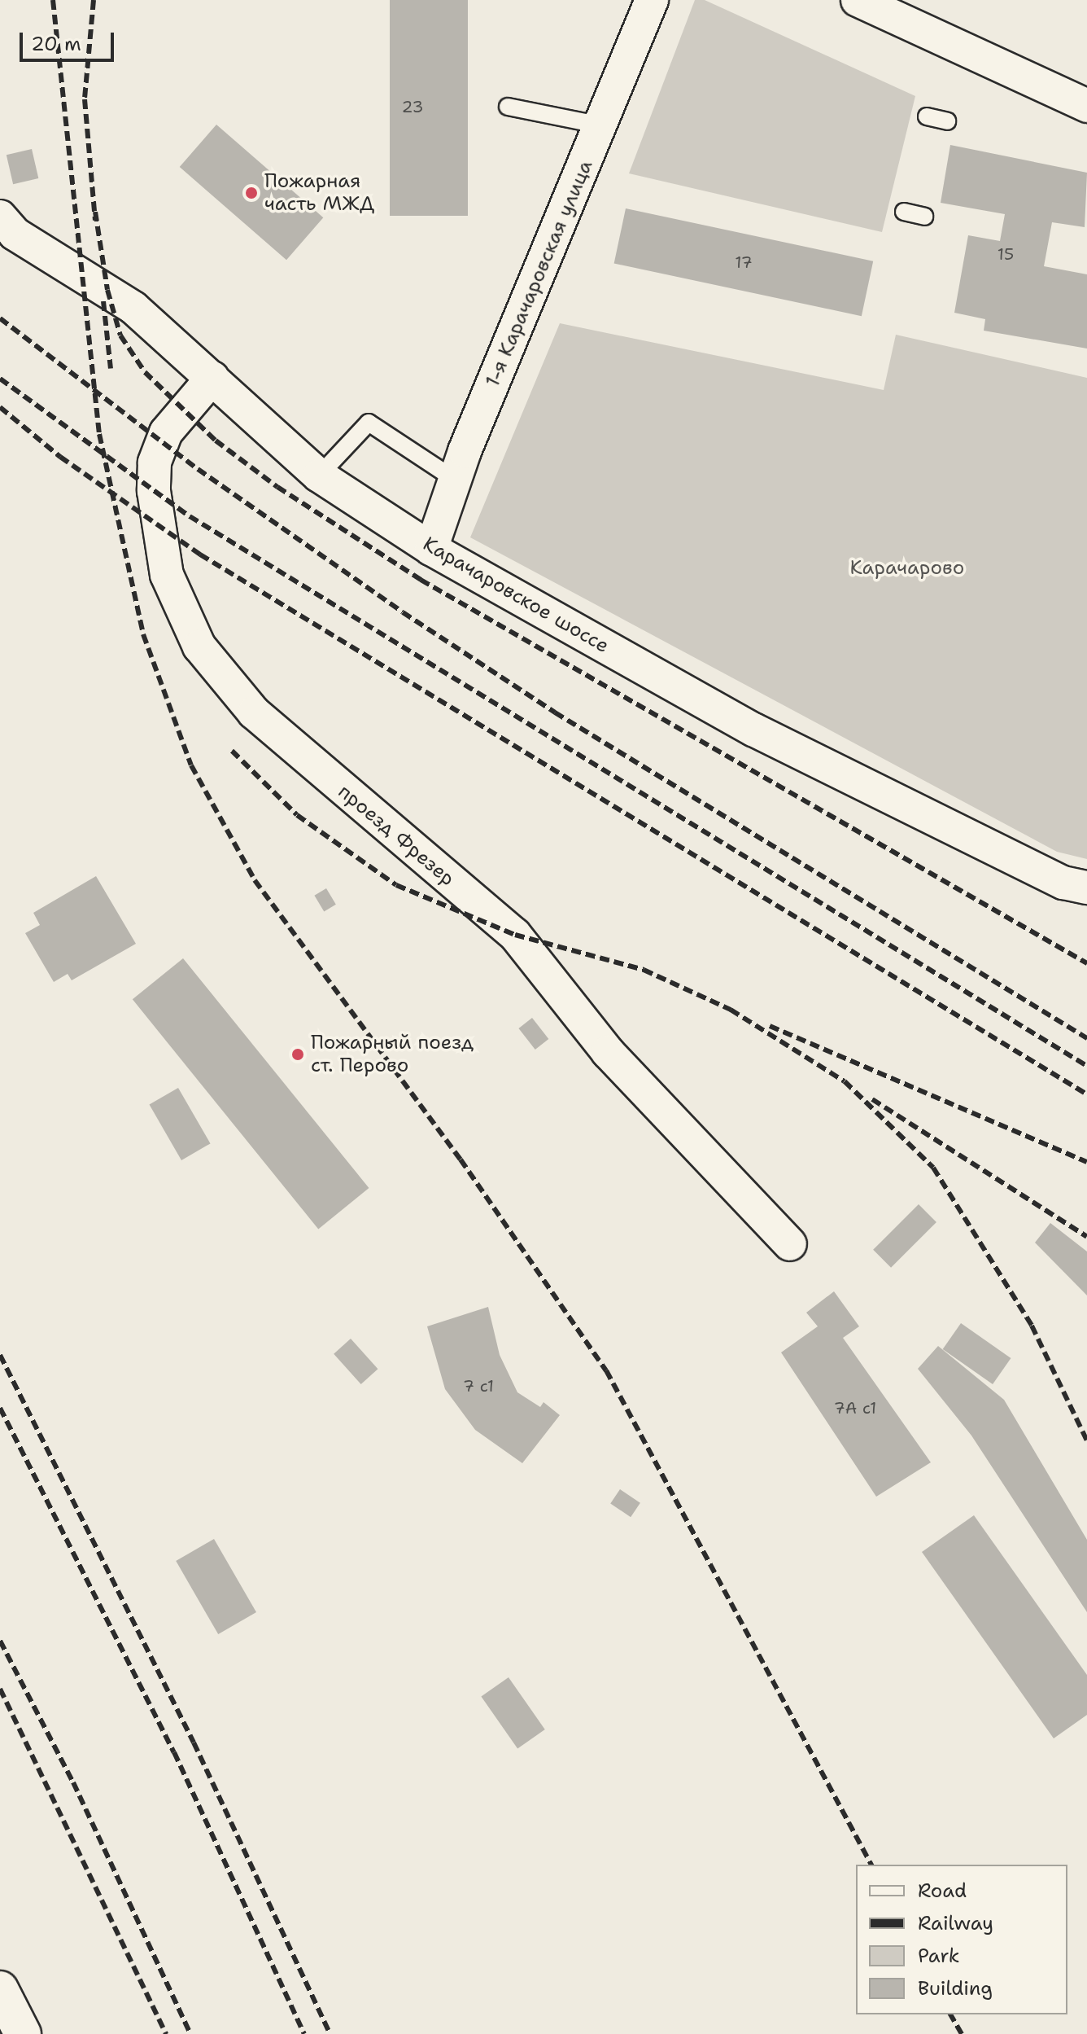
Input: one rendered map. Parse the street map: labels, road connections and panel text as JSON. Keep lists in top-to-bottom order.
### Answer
{
  "streets": {
    "street": ["1-я Карачаровская улица", "Карачаровское шоссе", "проезд Фрезер"]
  },
  "crossings": [
    ["1-я Карачаровская улица", "Карачаровское шоссе"],
    ["Карачаровское шоссе", "проезд Фрезер"]
  ],
  "parks": ["Карачарово"],
  "places": ["Пожарная часть МЖД", "Пожарный поезд ст. Перово"],
  "house_numbers": [
    "23",
    "15",
    "17",
    "7 c1",
    "7А с1"
  ],
  "legend": [
    "Road",
    "Railway",
    "Park",
    "Building"
  ],
  "scale_bar": "20 m"
}
